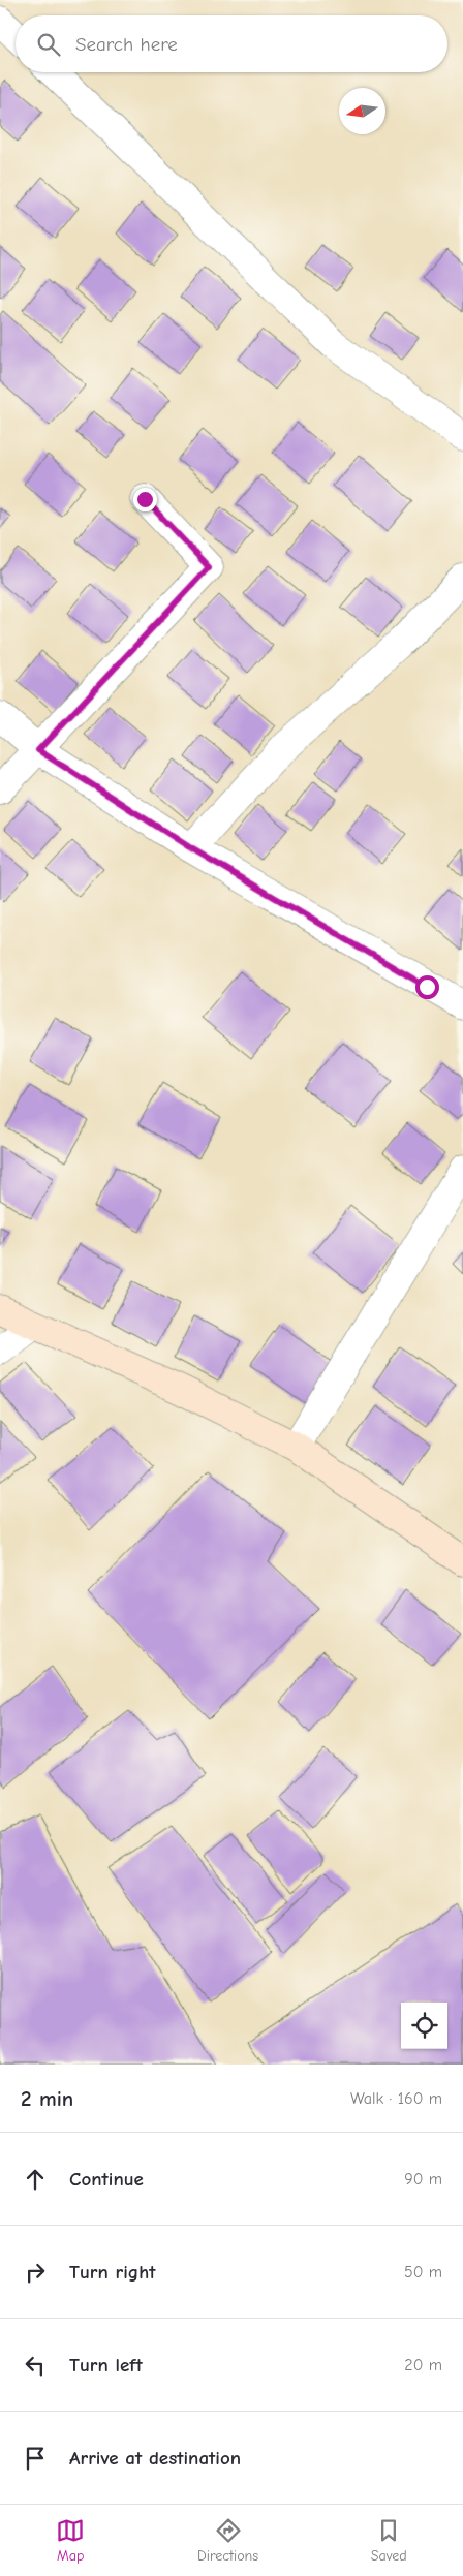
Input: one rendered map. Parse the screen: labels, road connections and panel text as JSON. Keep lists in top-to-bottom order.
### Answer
{
  "north": "left",
  "page": {
    "search": "Search here",
    "heading": ["2 min", "Walk · 160 m"],
    "list": [
      ["Continue", "90 m"],
      ["Turn right", "50 m"],
      ["Turn left", "20 m"],
      "Arrive at destination"
    ],
    "nav": ["Map", "Directions", "Saved"]
  }
}
